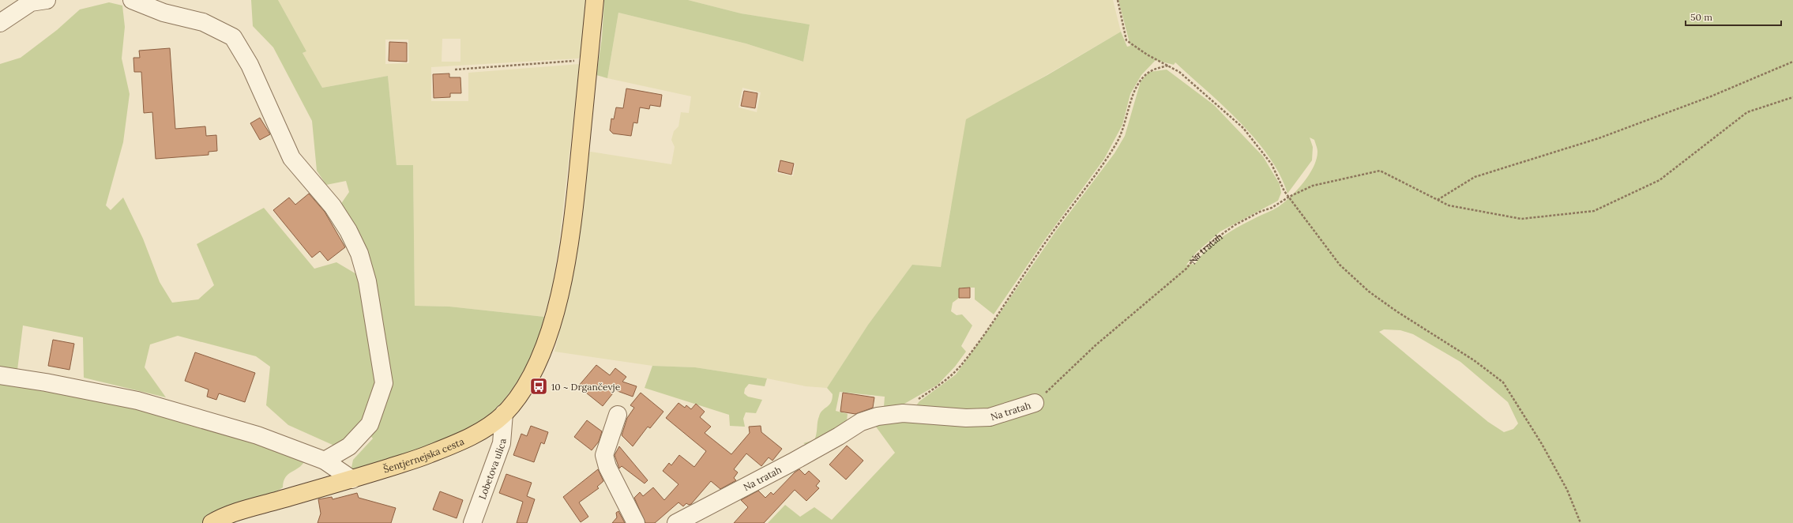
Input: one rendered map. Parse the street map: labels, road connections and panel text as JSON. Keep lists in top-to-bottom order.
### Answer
{
  "streets": {
    "main road": ["Šentjernejska cesta"],
    "street": ["Na tratah", "Lobetova ulica"]
  },
  "crossings": [
    ["Šentjernejska cesta", "Lobetova ulica"]
  ],
  "places": {
    "bus stop": ["10 ~ Drgančevje"]
  },
  "scale_bar": "50 m"
}
